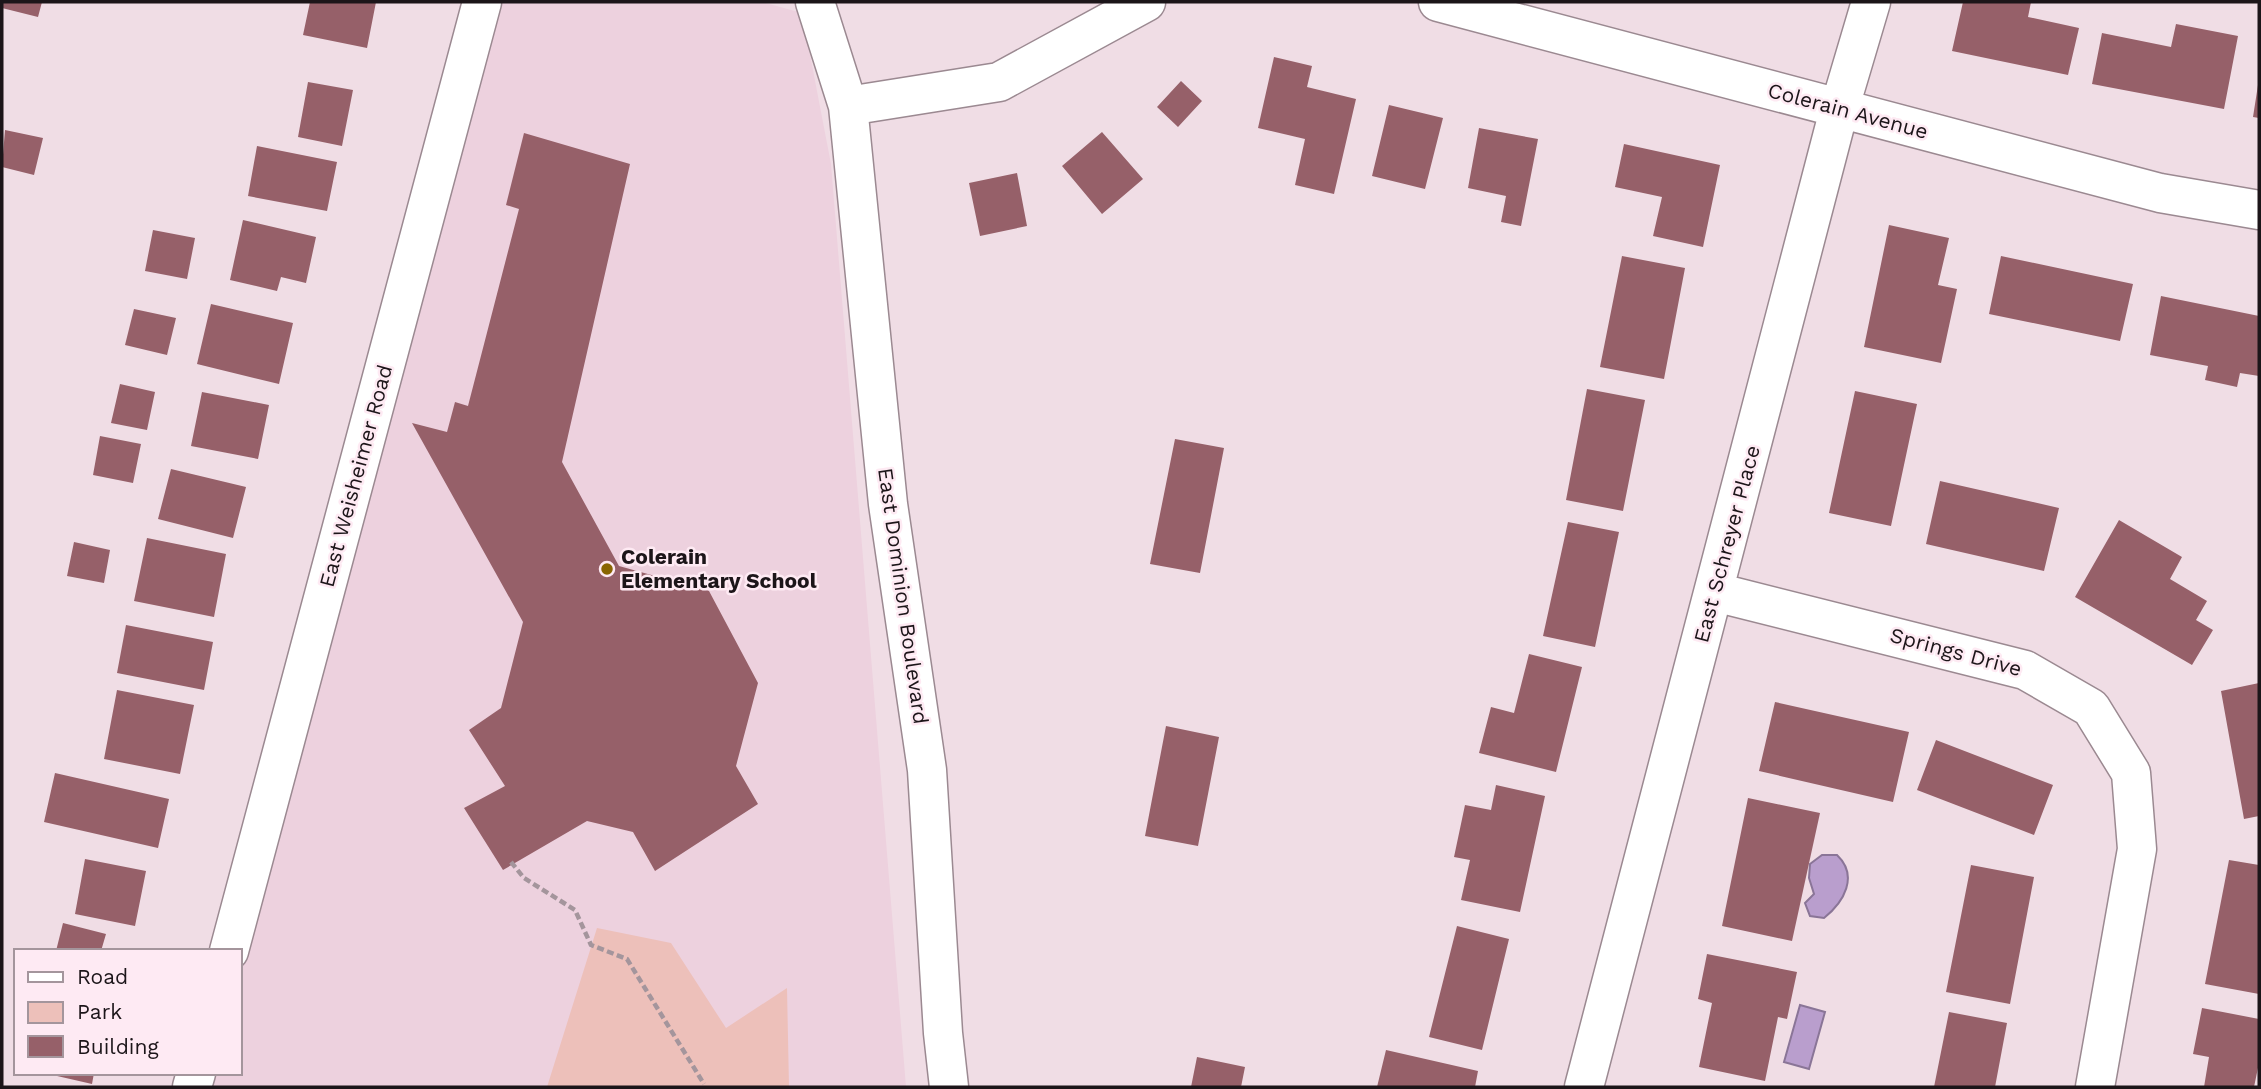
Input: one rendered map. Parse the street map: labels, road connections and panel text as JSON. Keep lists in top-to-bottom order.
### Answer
{
  "streets": {
    "street": [
      "Colerain Avenue",
      "East Weisheimer Road",
      "East Schreyer Place",
      "East Dominion Boulevard",
      "Springs Drive"
    ]
  },
  "crossings": [
    ["Colerain Avenue", "East Schreyer Place"],
    ["East Schreyer Place", "Springs Drive"]
  ],
  "places": ["Colerain Elementary School"],
  "legend": ["Road", "Park", "Building"]
}
